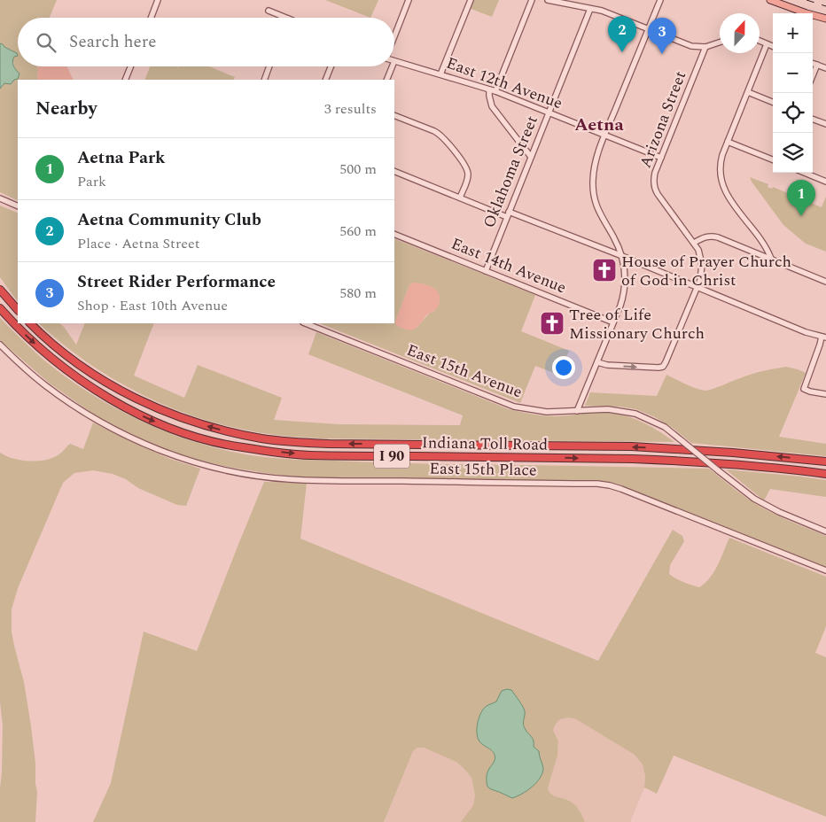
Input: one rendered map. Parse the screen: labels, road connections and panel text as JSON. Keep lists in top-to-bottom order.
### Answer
{
  "streets": {
    "highway": ["Indiana Toll Road", "I 90"],
    "street": [
      "East 12th Avenue",
      "Arizona Street",
      "Oklahoma Street",
      "East 14th Avenue",
      "East 15th Avenue",
      "East 15th Place"
    ]
  },
  "crossings": [
    ["East 12th Avenue", "Arizona Street"],
    ["East 12th Avenue", "Oklahoma Street"],
    ["Oklahoma Street", "East 14th Avenue"]
  ],
  "districts": ["Aetna"],
  "places": {
    "church": ["House of Prayer Church of God in Christ", "Tree of Life Missionary Church"]
  },
  "north": "top",
  "page": {
    "map_buttons": ["+", "−"],
    "pins": ["2", "3", "1"],
    "search": "Search here",
    "heading": ["Nearby", "3 results"],
    "list": [
      {
        "mark": "1",
        "name": "Aetna Park",
        "note": "Park",
        "value": "500 m"
      },
      {
        "mark": "2",
        "name": "Aetna Community Club",
        "note": "Place · Aetna Street",
        "value": "560 m"
      },
      {
        "mark": "3",
        "name": "Street Rider Performance",
        "note": "Shop · East 10th Avenue",
        "value": "580 m"
      }
    ]
  }
}
